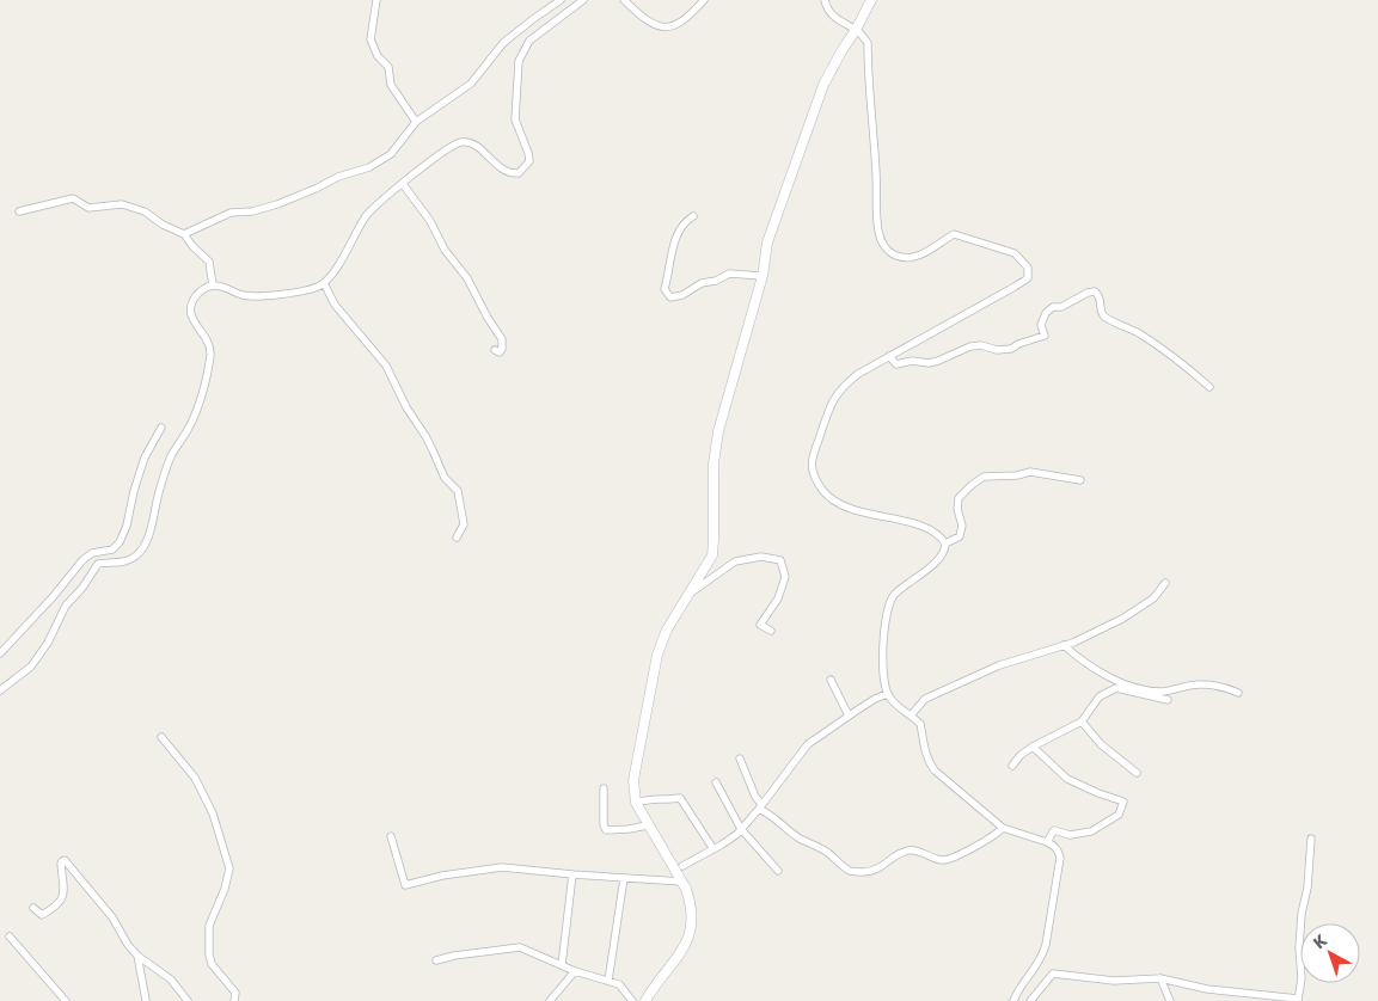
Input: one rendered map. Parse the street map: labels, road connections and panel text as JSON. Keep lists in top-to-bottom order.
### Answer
{
  "north": "top left"
}
